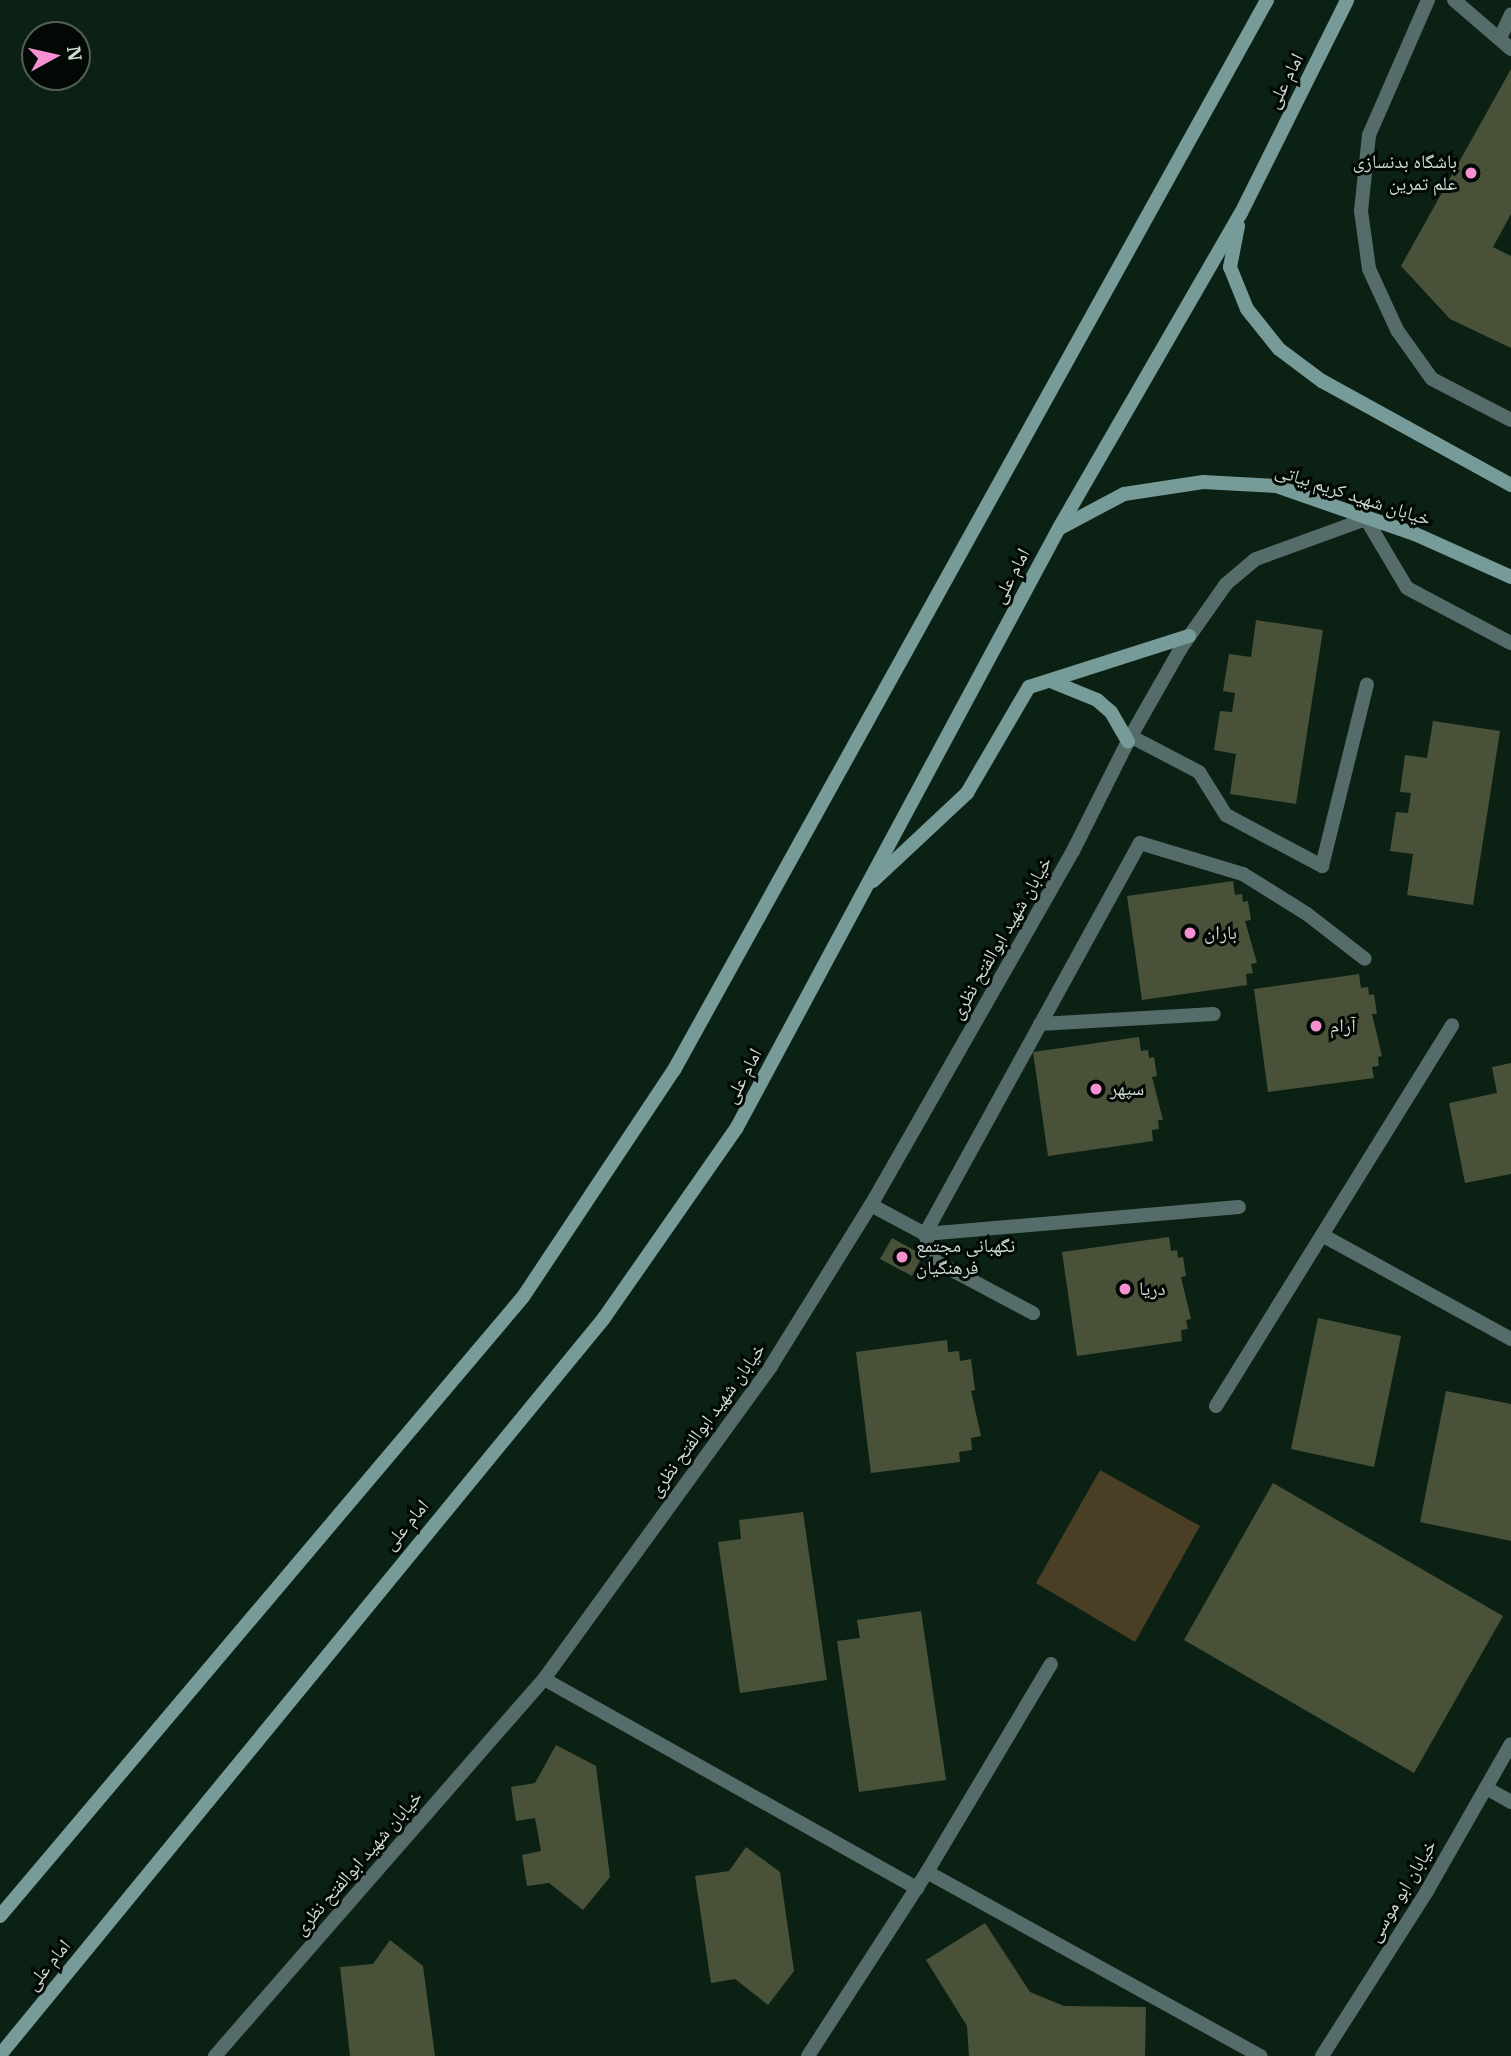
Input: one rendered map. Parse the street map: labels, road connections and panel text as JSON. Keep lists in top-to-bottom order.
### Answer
{
  "streets": {
    "main road": ["امام علی", "خیابان شهید کریم بیاتی"],
    "street": ["خیابان شهید ابوالفتح نظری", "خیابان ابو موسی"]
  },
  "crossings": [
    ["امام علی", "خیابان شهید کریم بیاتی"],
    ["خیابان شهید کریم بیاتی", "خیابان شهید ابوالفتح نظری"]
  ],
  "places": [
    "باشگاه بدنسازی علم تمرین",
    "باران",
    "آرام",
    "سپهر",
    "نگهبانی مجتمع فرهنگیان",
    "دریا"
  ],
  "north": "right"
}
